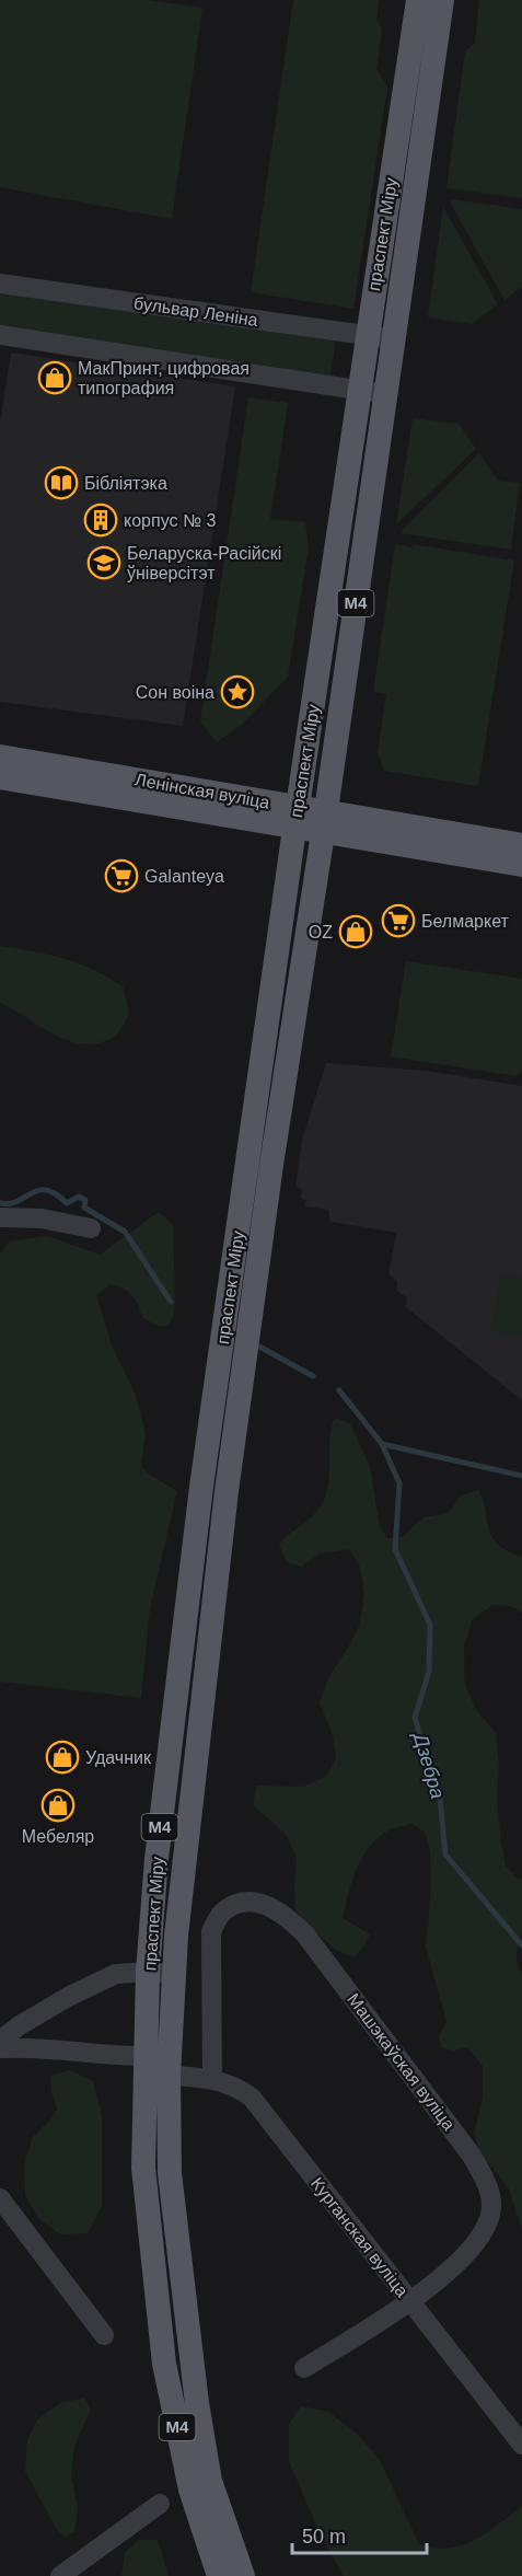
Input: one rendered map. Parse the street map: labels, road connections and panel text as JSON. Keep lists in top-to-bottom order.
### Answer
{
  "streets": {
    "main road": ["праспект Міру", "М4", "Ленінская вуліца"],
    "street": ["бульвар Леніна", "Машэкаўская вуліца", "Курганская вуліца"]
  },
  "crossings": [
    ["праспект Міру", "бульвар Леніна"],
    ["праспект Міру", "Ленінская вуліца"],
    ["праспект Міру", "Курганская вуліца"],
    ["Машэкаўская вуліца", "Курганская вуліца"]
  ],
  "water": ["Дзебра"],
  "places": {
    "shop": [
      "МакПринт, цифровая типография",
      "OZ",
      "Удачник",
      "Мебеляр"
    ],
    "library": ["Бібліятэка"],
    "building": ["корпус № 3"],
    "school or university": ["Беларуска-Расійскі ўніверсітэт"],
    "place": ["Сон воіна"],
    "supermarket": ["Galanteya", "Белмаркет"]
  },
  "scale_bar": "50 m"
}
